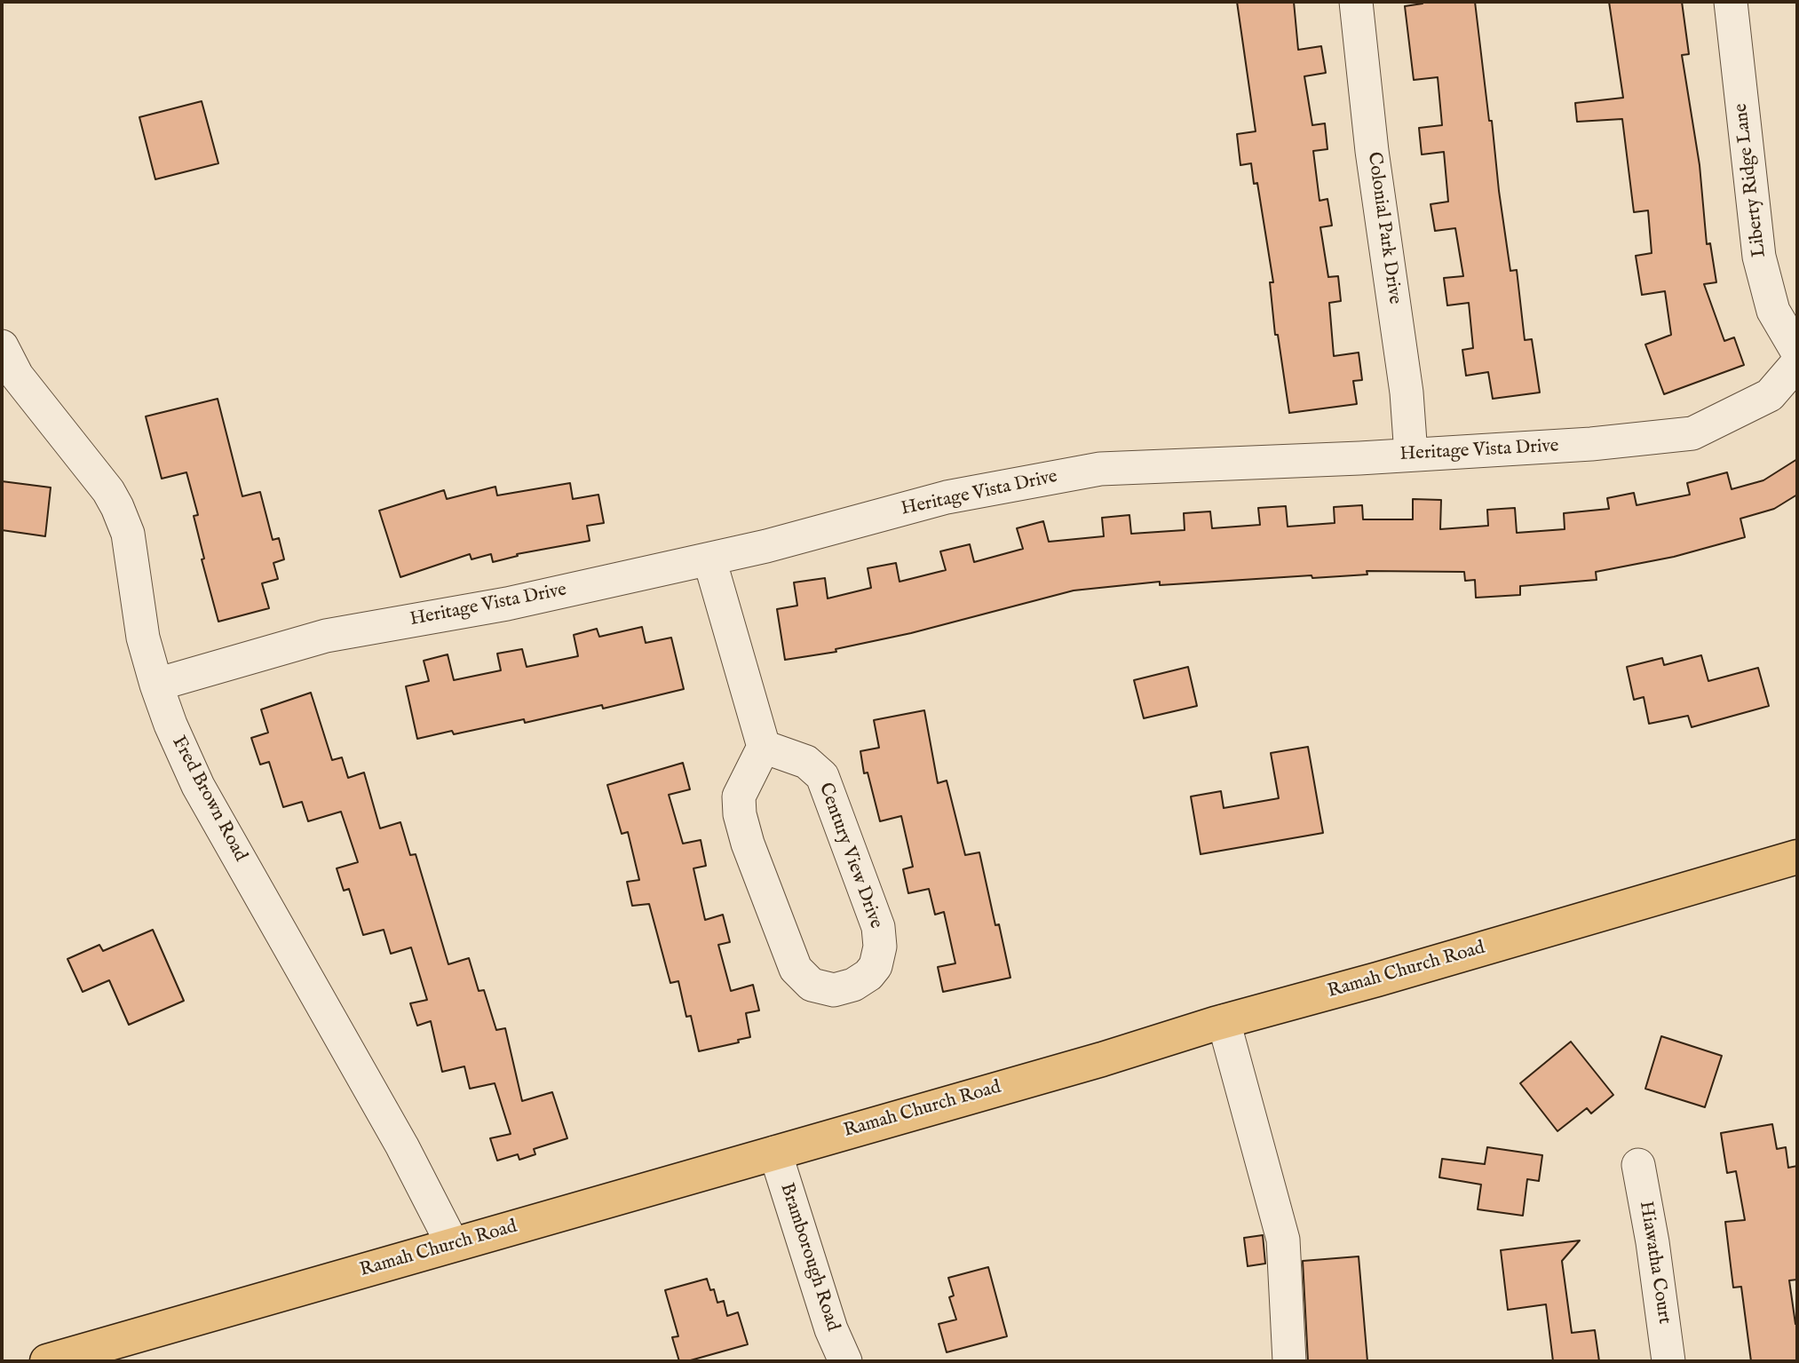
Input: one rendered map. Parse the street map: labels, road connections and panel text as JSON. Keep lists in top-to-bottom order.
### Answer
{
  "streets": {
    "main road": ["Ramah Church Road"],
    "street": [
      "Liberty Ridge Lane",
      "Colonial Park Drive",
      "Heritage Vista Drive",
      "Fred Brown Road",
      "Century View Drive",
      "Bramborough Road",
      "Hiawatha Court"
    ]
  },
  "crossings": [
    ["Colonial Park Drive", "Heritage Vista Drive"],
    ["Heritage Vista Drive", "Fred Brown Road"],
    ["Fred Brown Road", "Ramah Church Road"],
    ["Ramah Church Road", "Bramborough Road"]
  ]
}
